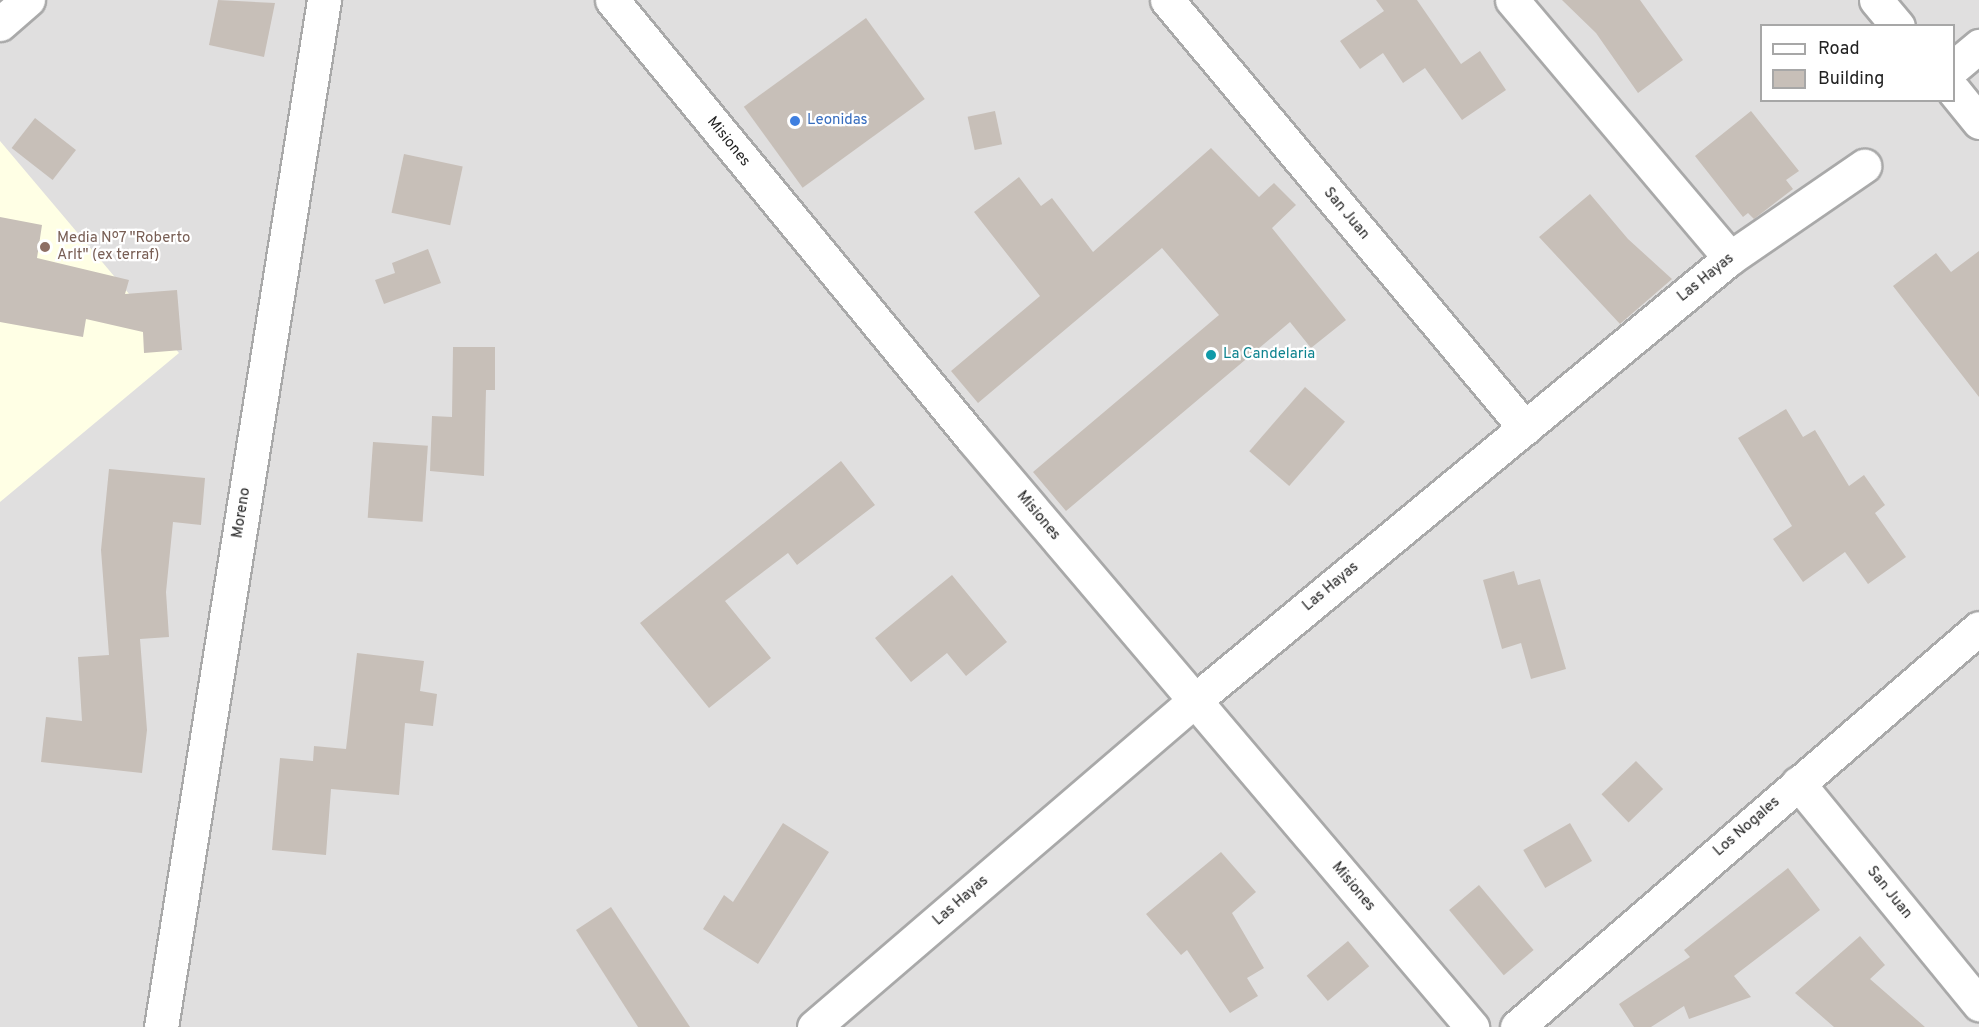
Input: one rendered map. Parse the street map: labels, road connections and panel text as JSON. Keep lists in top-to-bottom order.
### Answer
{
  "streets": {
    "street": [
      "Misiones",
      "San Juan",
      "Las Hayas",
      "Moreno",
      "Los Nogales"
    ]
  },
  "crossings": [
    ["Misiones", "Las Hayas"],
    ["San Juan", "Las Hayas"],
    ["San Juan", "Los Nogales"]
  ],
  "places": ["Leonidas", "Media Nº7 \"Roberto Arlt\" (ex terraf)", "La Candelaria"],
  "legend": ["Road", "Building"]
}
